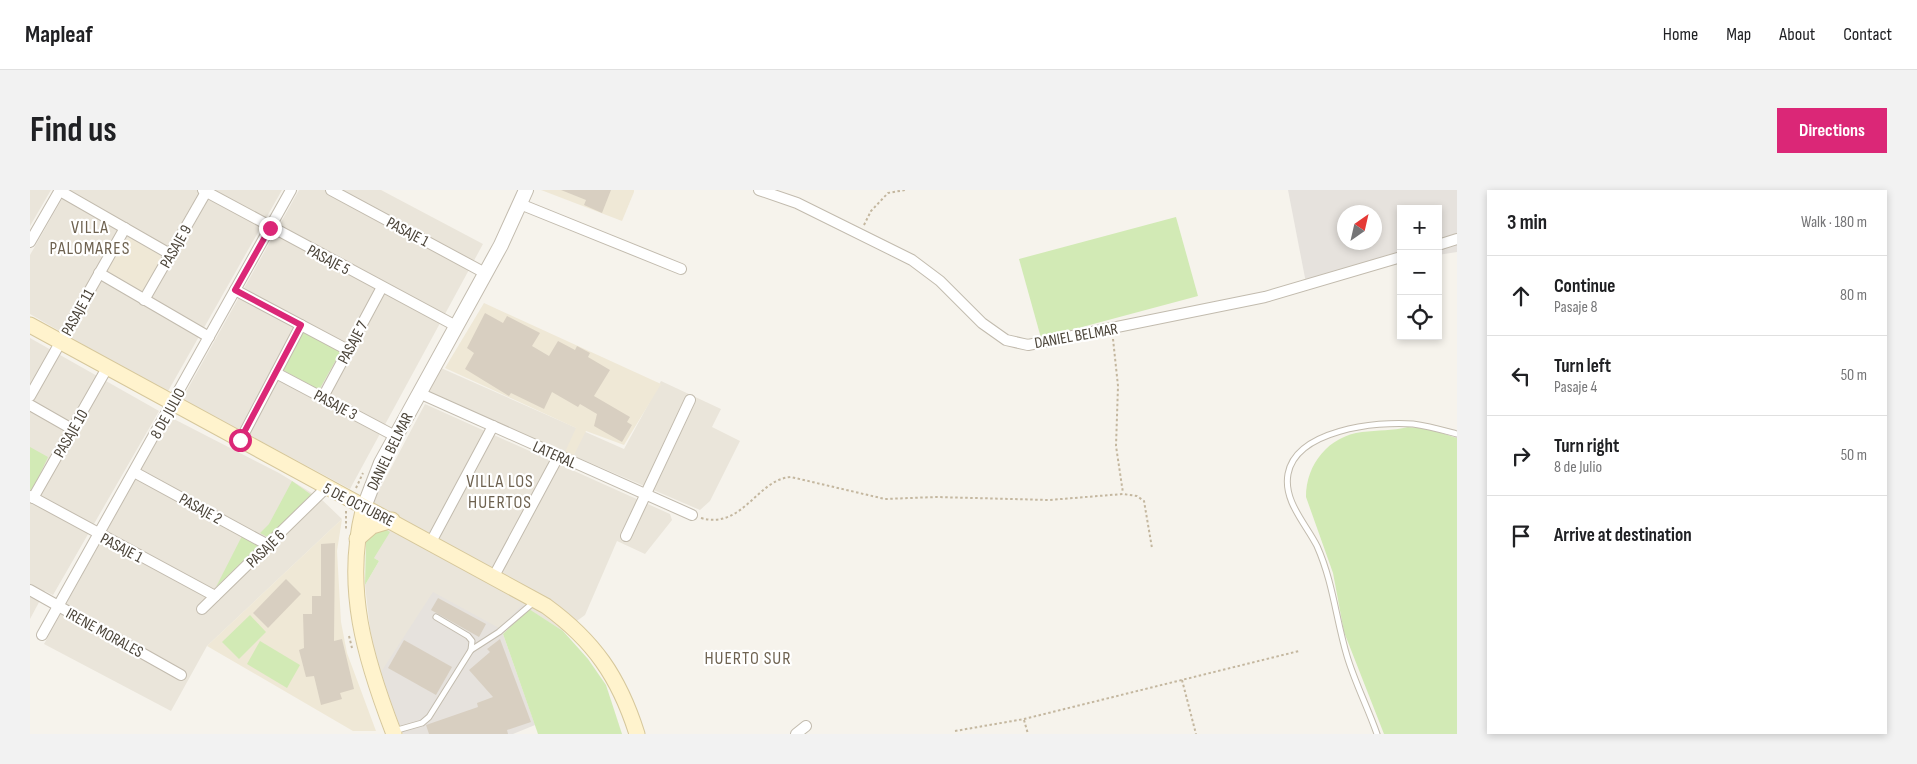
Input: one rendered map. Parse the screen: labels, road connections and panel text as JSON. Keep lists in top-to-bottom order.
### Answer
{
  "streets": {
    "main road": ["DANIEL BELMAR", "5 DE OCTUBRE"],
    "street": [
      "PASAJE 1",
      "PASAJE 9",
      "PASAJE 5",
      "PASAJE 11",
      "PASAJE 7",
      "PASAJE 3",
      "8 DE JULIO",
      "PASAJE 10",
      "LATERAL",
      "PASAJE 2",
      "PASAJE 6",
      "IRENE MORALES"
    ]
  },
  "crossings": [
    ["PASAJE 1", "DANIEL BELMAR"],
    ["PASAJE 1", "8 DE JULIO"],
    ["PASAJE 1", "PASAJE 10"],
    ["PASAJE 1", "PASAJE 6"],
    ["PASAJE 9", "PASAJE 5"],
    ["PASAJE 5", "DANIEL BELMAR"],
    ["PASAJE 5", "PASAJE 7"],
    ["PASAJE 5", "8 DE JULIO"],
    ["PASAJE 11", "5 DE OCTUBRE"],
    ["DANIEL BELMAR", "PASAJE 3"],
    ["DANIEL BELMAR", "LATERAL"],
    ["DANIEL BELMAR", "5 DE OCTUBRE"],
    ["PASAJE 7", "PASAJE 3"],
    ["8 DE JULIO", "5 DE OCTUBRE"],
    ["8 DE JULIO", "PASAJE 2"],
    ["8 DE JULIO", "IRENE MORALES"],
    ["PASAJE 10", "5 DE OCTUBRE"],
    ["5 DE OCTUBRE", "PASAJE 6"],
    ["PASAJE 2", "PASAJE 6"]
  ],
  "districts": ["VILLA PALOMARES", "VILLA LOS HUERTOS", "HUERTO SUR"],
  "north": "top right",
  "page": {
    "header": "Mapleaf",
    "nav": [
      "Home",
      "Map",
      "About",
      "Contact"
    ],
    "buttons": "Directions",
    "title": "Find us",
    "heading": ["3 min", "Walk · 180 m"],
    "map_buttons": ["+", "−"],
    "list": [
      ["Continue", "Pasaje 8", "80 m"],
      ["Turn left", "Pasaje 4", "50 m"],
      ["Turn right", "8 de Julio", "50 m"],
      "Arrive at destination"
    ]
  }
}
